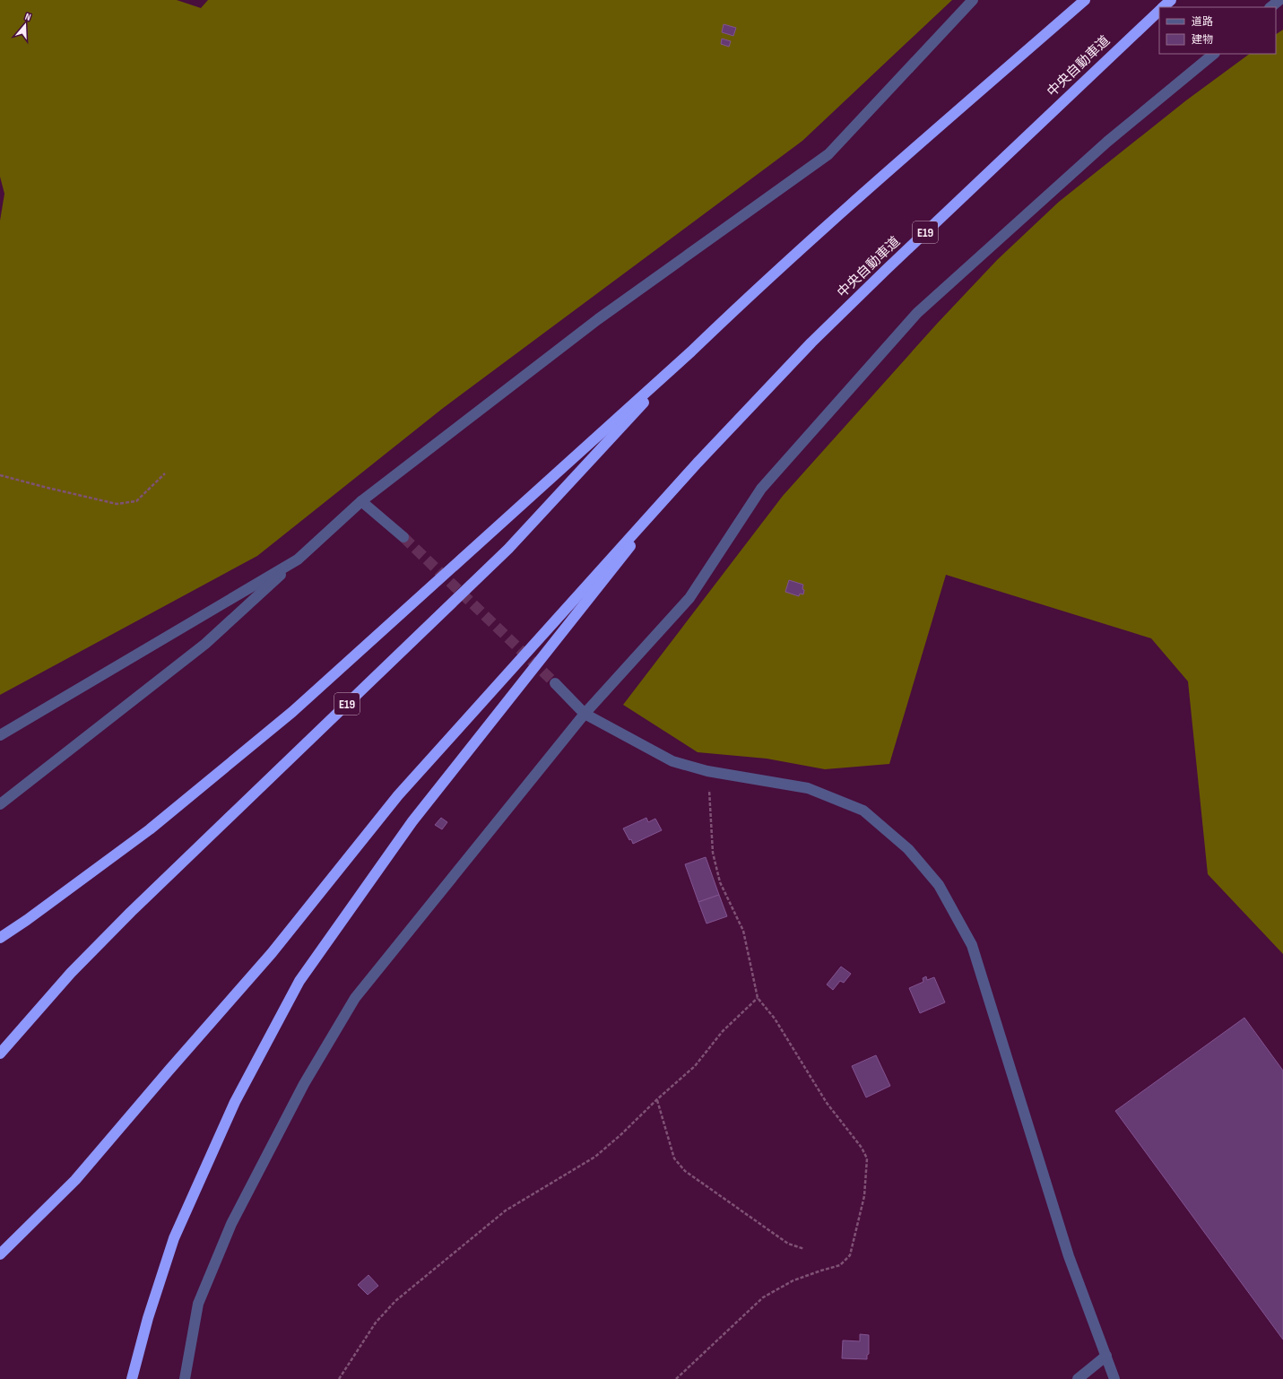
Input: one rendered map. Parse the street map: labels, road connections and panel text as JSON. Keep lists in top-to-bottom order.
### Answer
{
  "streets": {
    "highway": ["中央自動車道", "E19"]
  },
  "legend": ["道路", "建物"],
  "north": "top"
}
